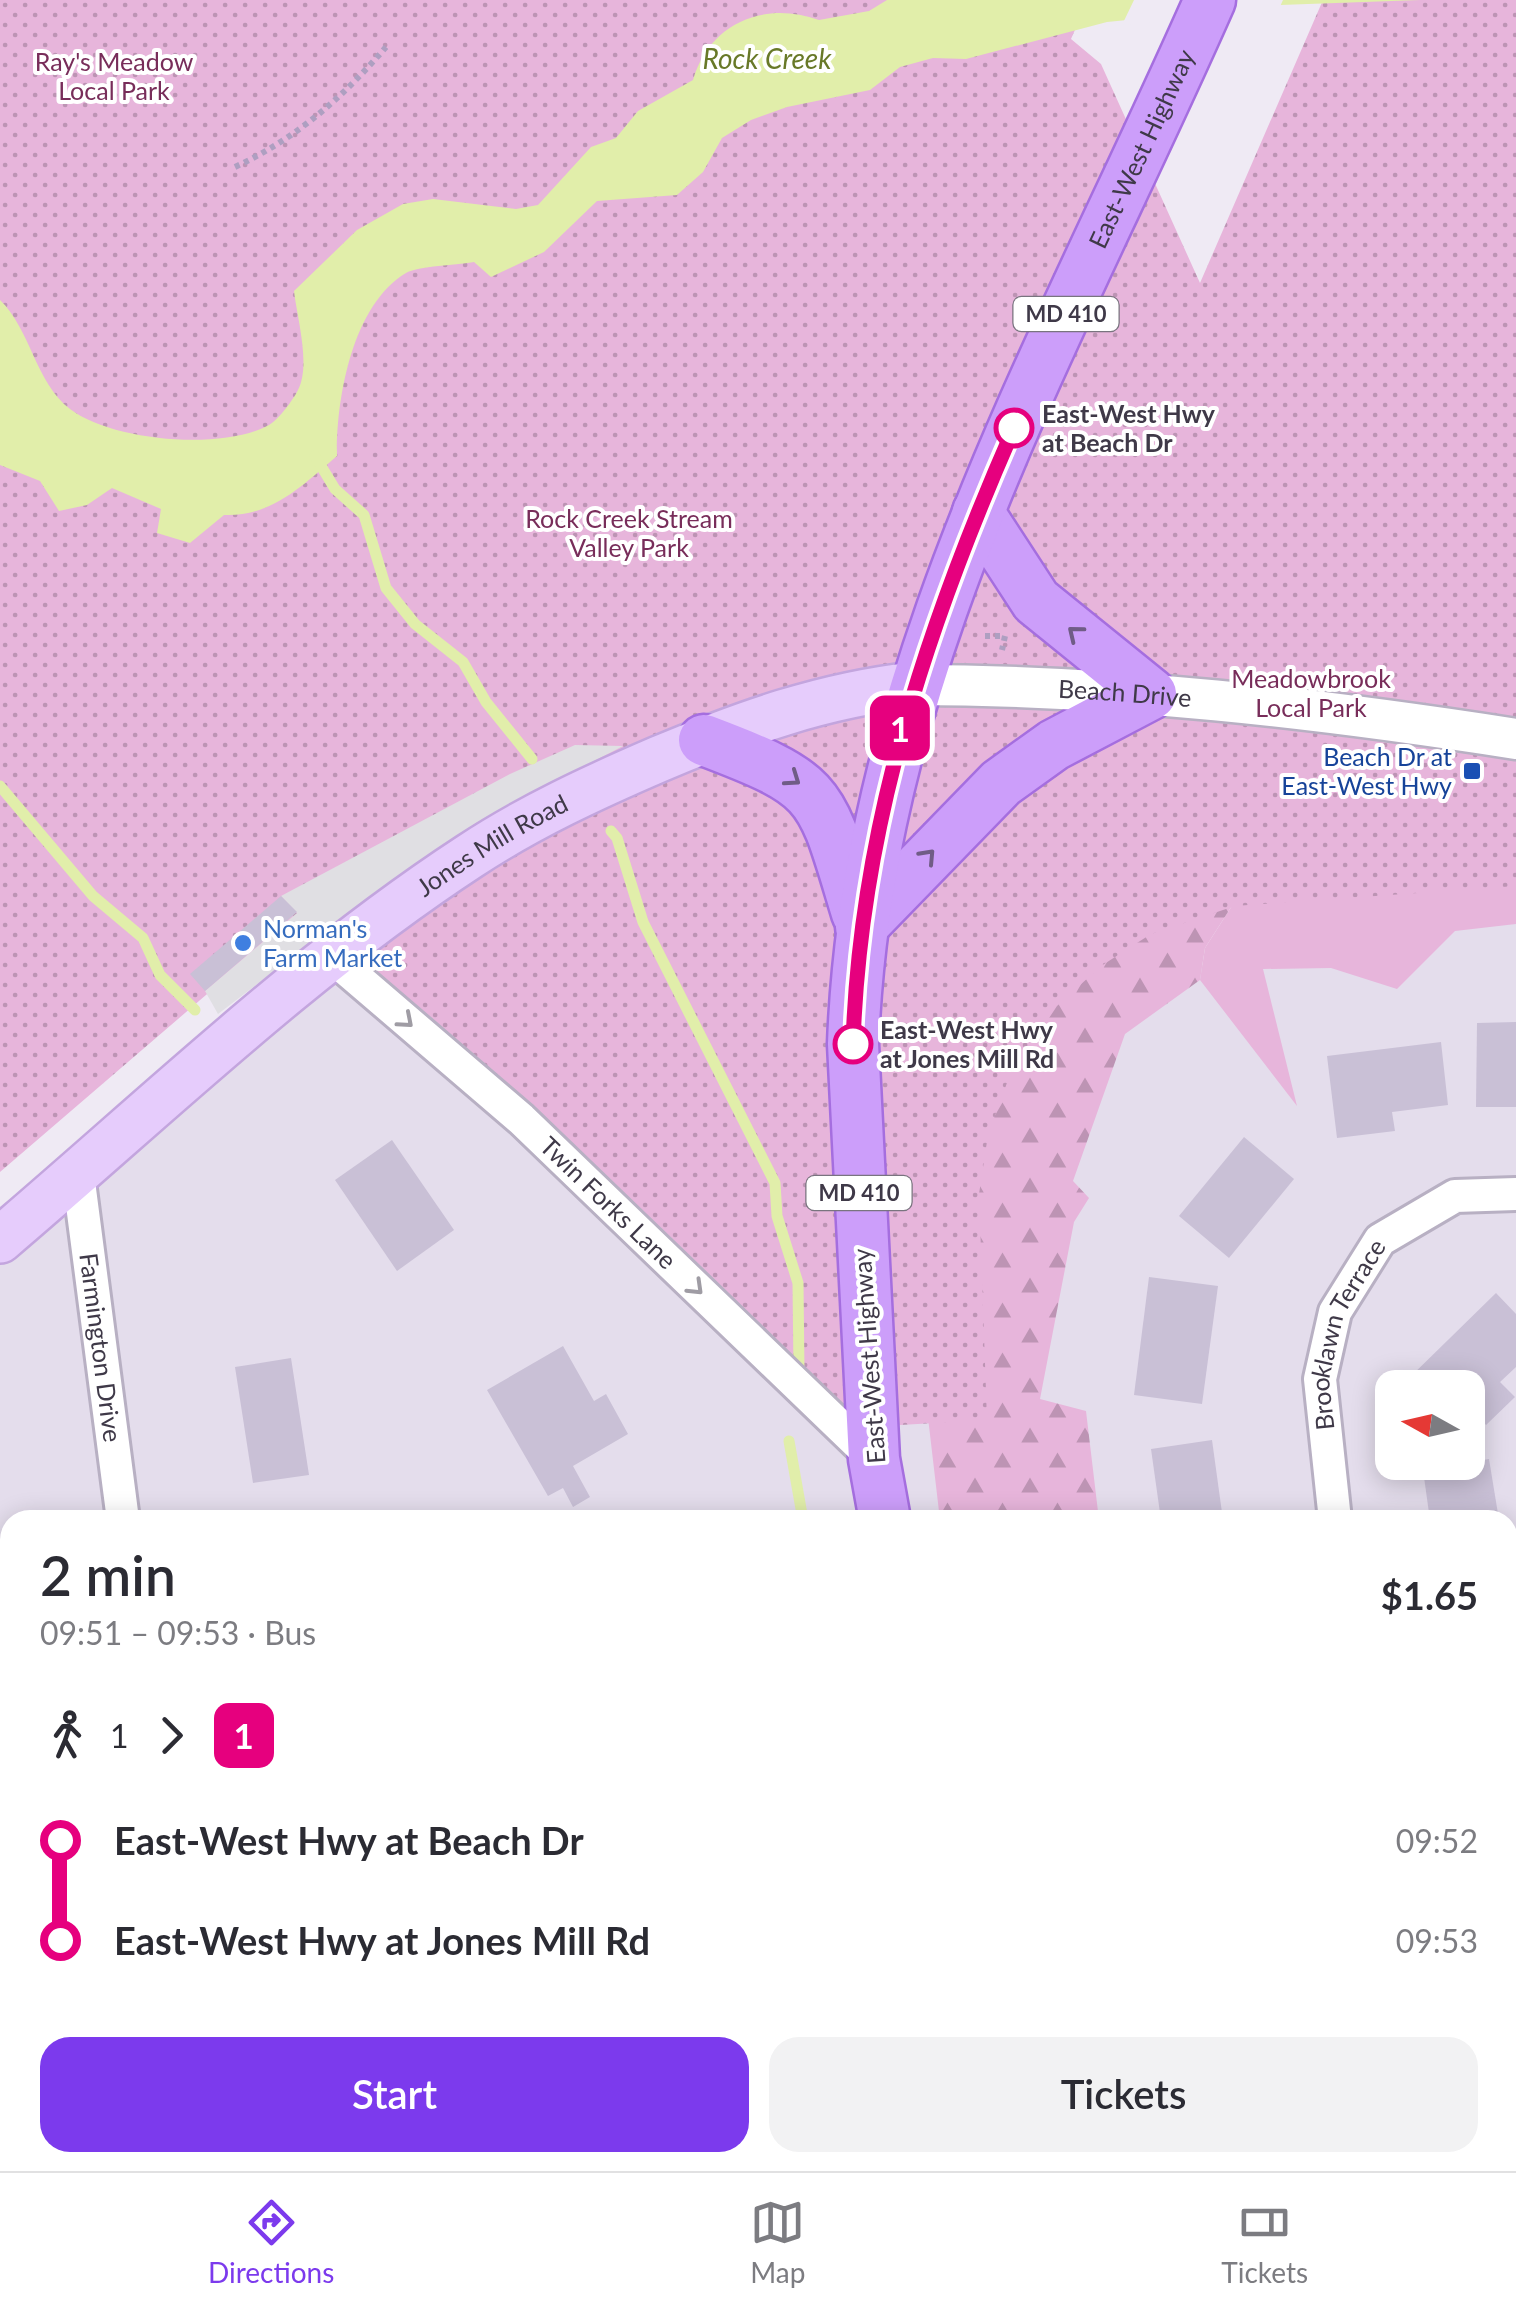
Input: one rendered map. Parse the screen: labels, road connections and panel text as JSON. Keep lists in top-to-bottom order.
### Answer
{
  "streets": {
    "main road": ["East-West Highway", "MD 410", "Jones Mill Road"],
    "street": [
      "Beach Drive",
      "Twin Forks Lane",
      "Brooklawn Terrace",
      "Farmington Drive"
    ]
  },
  "crossings": [
    ["East-West Highway", "Beach Drive"],
    ["East-West Highway", "Jones Mill Road"],
    ["East-West Highway", "Twin Forks Lane"],
    ["Beach Drive", "Jones Mill Road"],
    ["Jones Mill Road", "Twin Forks Lane"],
    ["Jones Mill Road", "Farmington Drive"]
  ],
  "one_way": ["Twin Forks Lane"],
  "water": ["Rock Creek"],
  "parks": ["Ray's Meadow Local Park", "Rock Creek Stream Valley Park", "Meadowbrook Local Park"],
  "places": {
    "other": ["East-West Hwy at Beach Dr", "Norman's Farm Market", "East-West Hwy at Jones Mill Rd"],
    "transit": ["Beach Dr at East-West Hwy"]
  },
  "lines": ["bus line 1"],
  "north": "left",
  "page": {
    "on_map": "1",
    "heading": ["2 min", "09:51 – 09:53 · Bus", "$1.65"],
    "legs": ["1", "1"],
    "list": [
      {
        "name": "East-West Hwy at Beach Dr",
        "value": "09:52"
      },
      {
        "name": "East-West Hwy at Jones Mill Rd",
        "value": "09:53"
      }
    ],
    "buttons": ["Start", "Tickets"],
    "tabs": ["Directions", "Map", "Tickets"]
  }
}
